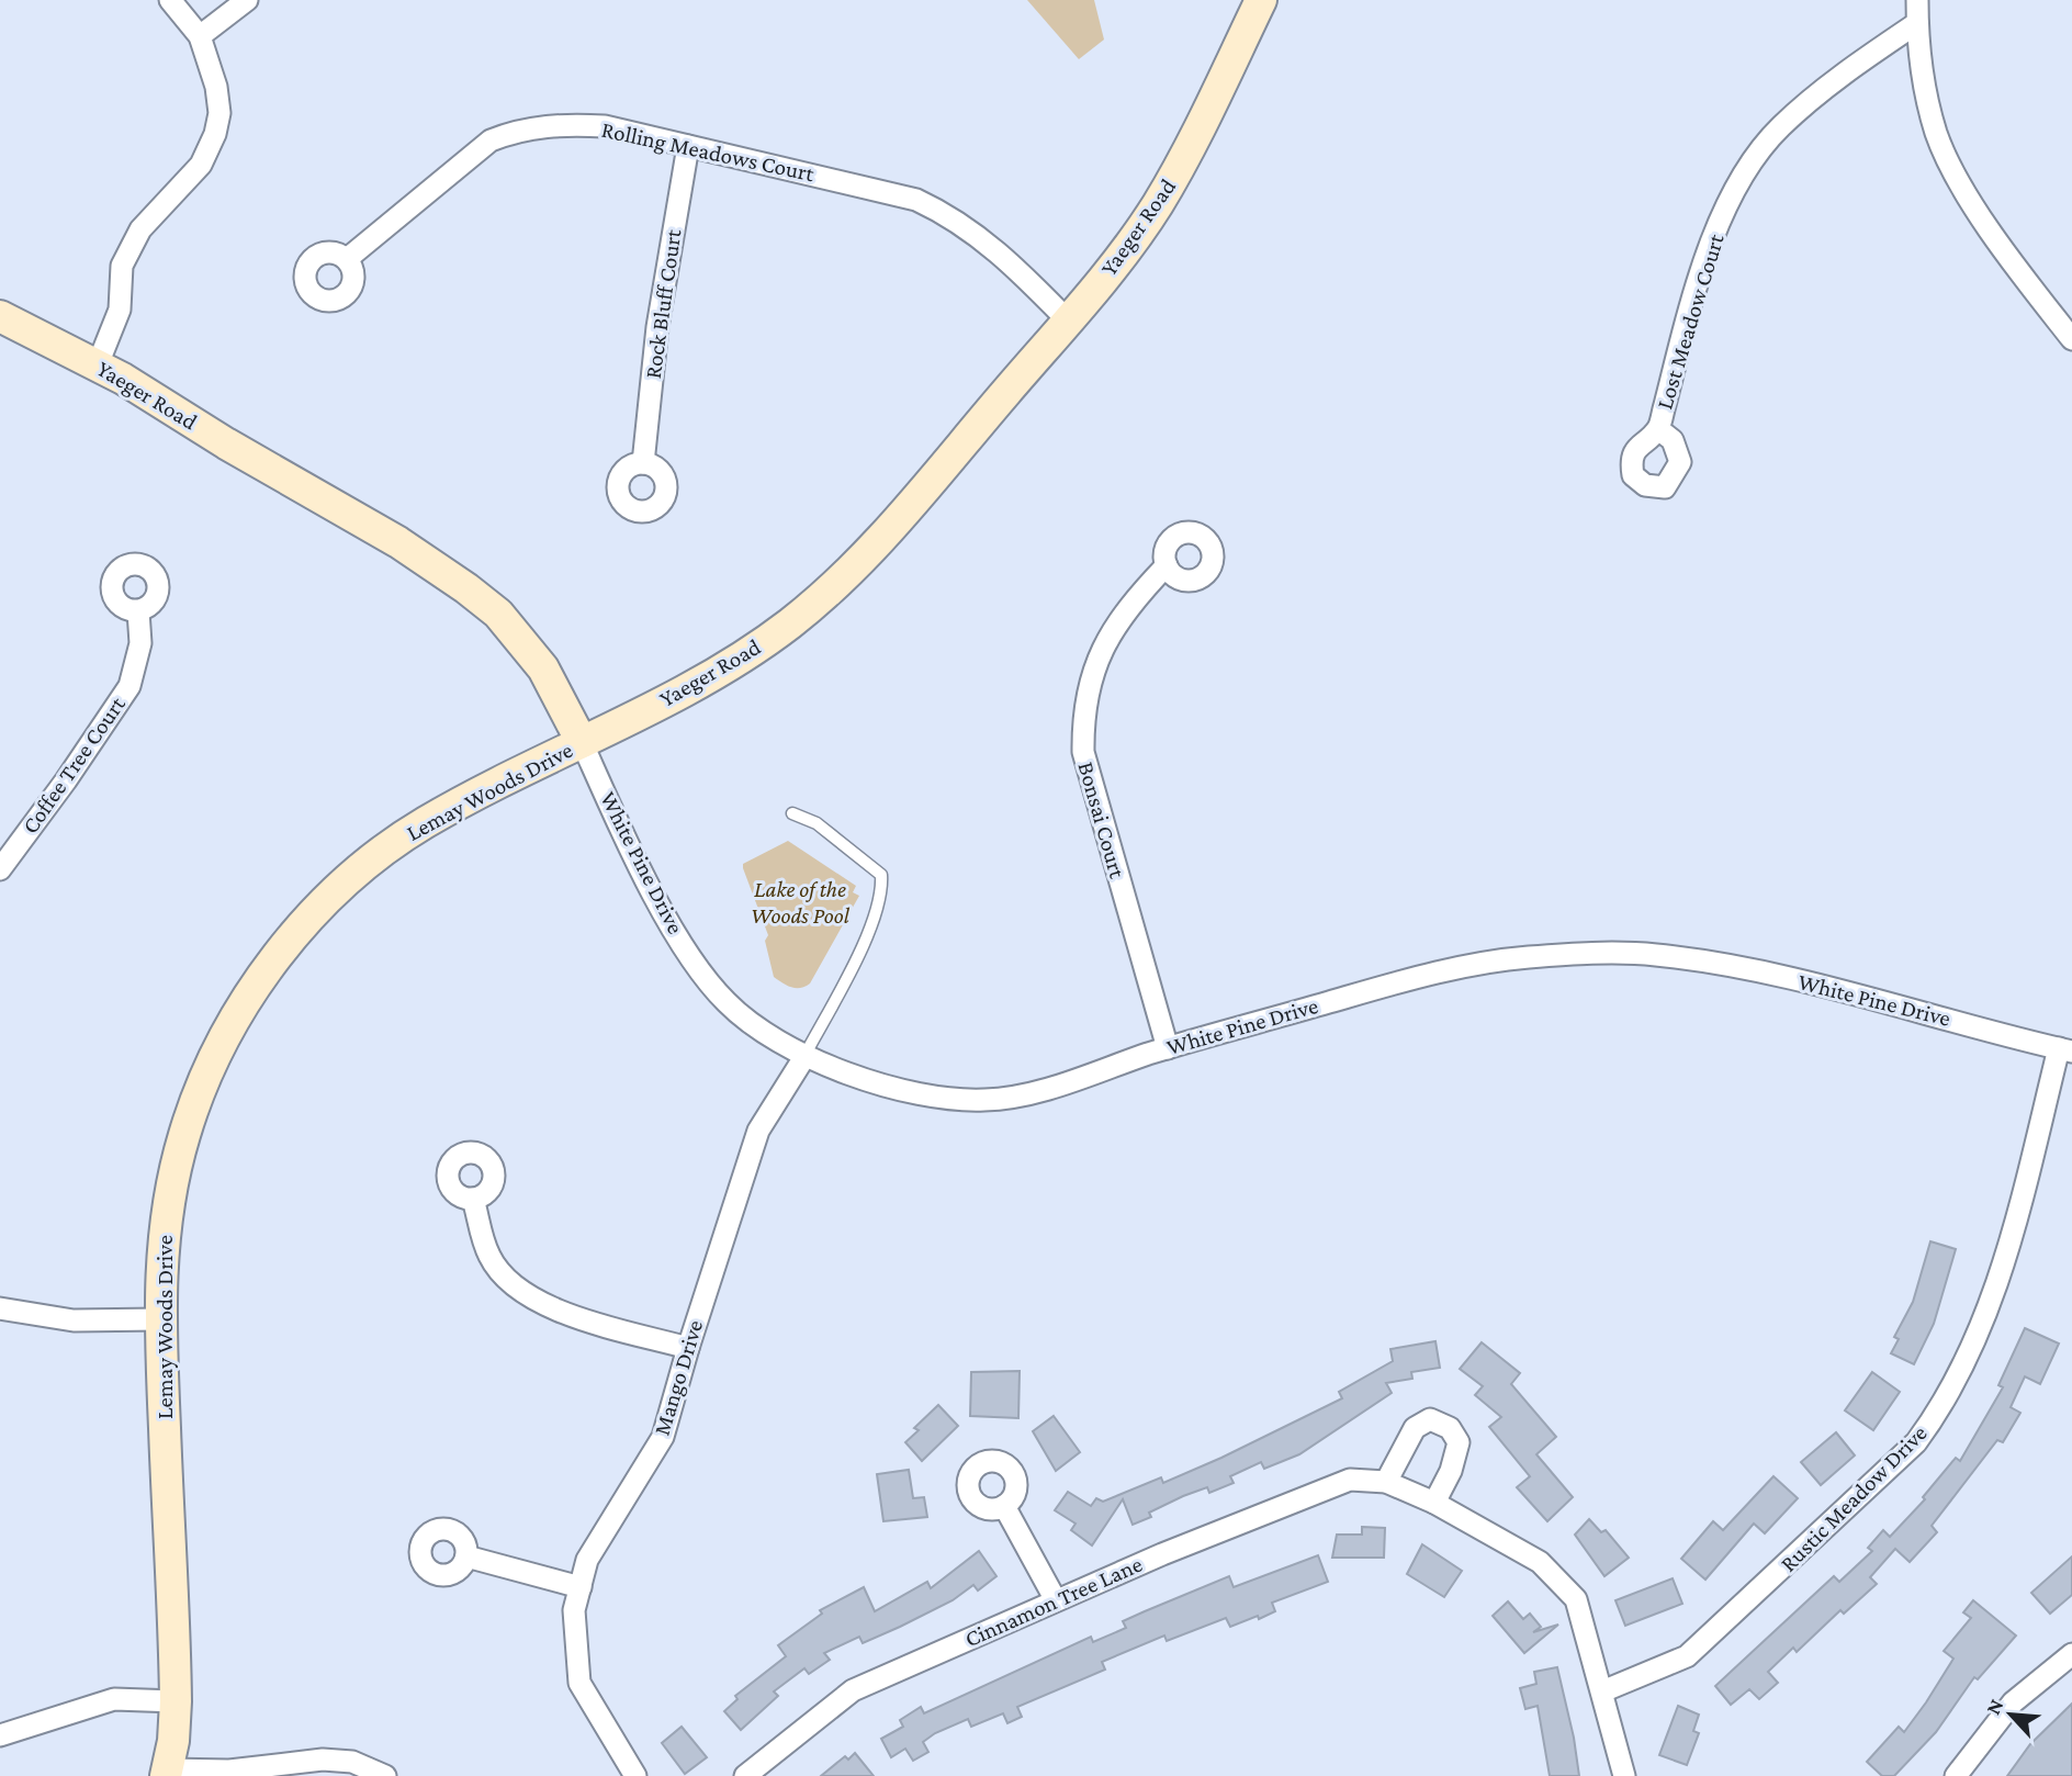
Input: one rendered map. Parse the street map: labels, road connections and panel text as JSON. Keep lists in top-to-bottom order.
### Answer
{
  "streets": {
    "street": [
      "Rolling Meadows Court",
      "Yaeger Road",
      "Rock Bluff Court",
      "Lost Meadow Court",
      "Coffee Tree Court",
      "Lemay Woods Drive",
      "Bonsai Court",
      "White Pine Drive",
      "Mango Drive",
      "Rustic Meadow Drive",
      "Cinnamon Tree Lane"
    ]
  },
  "crossings": [
    ["Rolling Meadows Court", "Yaeger Road"],
    ["Rolling Meadows Court", "Rock Bluff Court"],
    ["Yaeger Road", "Lemay Woods Drive"],
    ["Yaeger Road", "White Pine Drive"],
    ["Lemay Woods Drive", "White Pine Drive"],
    ["Bonsai Court", "White Pine Drive"],
    ["White Pine Drive", "Mango Drive"],
    ["White Pine Drive", "Rustic Meadow Drive"],
    ["Rustic Meadow Drive", "Cinnamon Tree Lane"]
  ],
  "parks": ["Lake of the Woods Pool"],
  "north": "top left"
}
